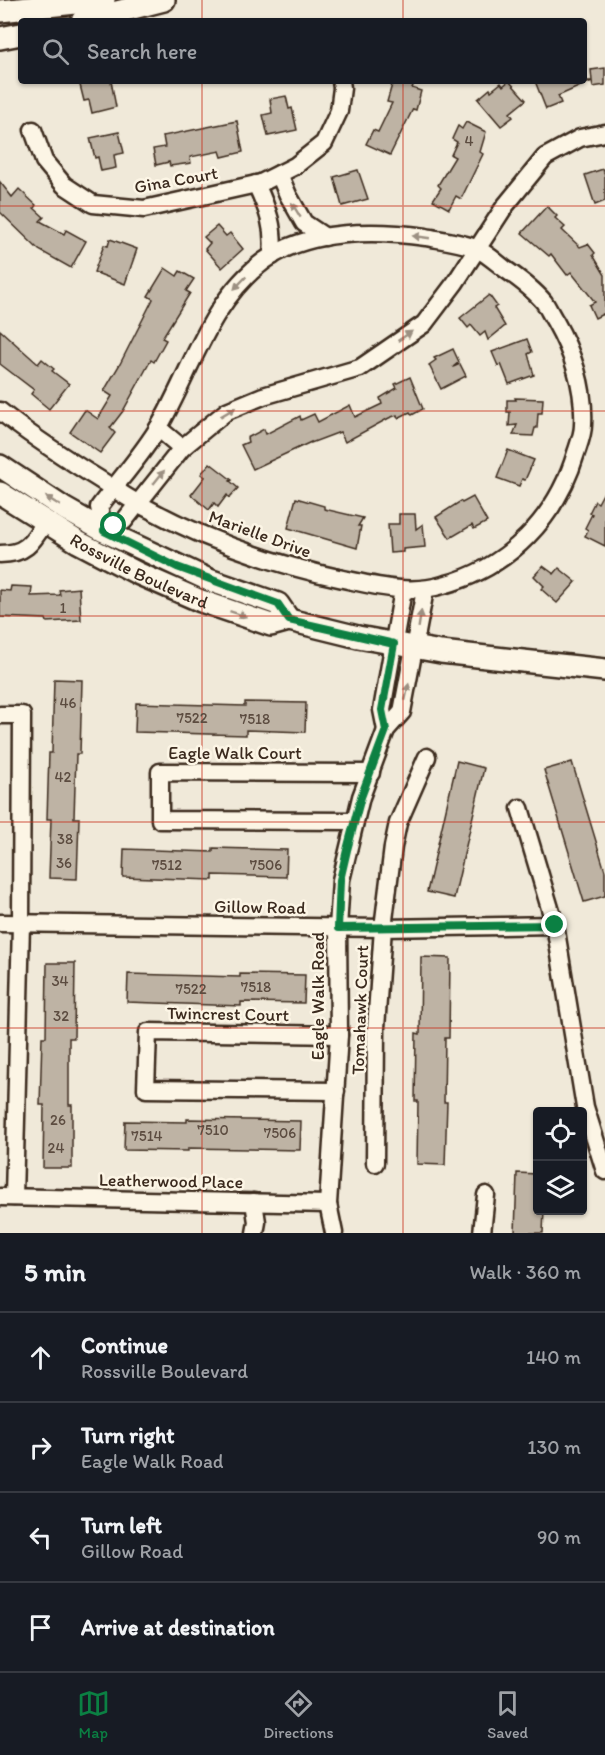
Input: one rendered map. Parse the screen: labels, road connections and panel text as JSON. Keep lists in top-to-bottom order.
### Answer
{
  "streets": {
    "main road": ["Rossville Boulevard"],
    "street": [
      "Gina Court",
      "Marielle Drive",
      "Eagle Walk Court",
      "Gillow Road",
      "Eagle Walk Road",
      "Tomahawk Court",
      "Twincrest Court",
      "Leatherwood Place"
    ]
  },
  "crossings": [
    ["Rossville Boulevard", "Eagle Walk Road"],
    ["Eagle Walk Court", "Eagle Walk Road"],
    ["Gillow Road", "Eagle Walk Road"],
    ["Gillow Road", "Tomahawk Court"],
    ["Gillow Road", "Leatherwood Place"],
    ["Eagle Walk Road", "Twincrest Court"],
    ["Eagle Walk Road", "Leatherwood Place"]
  ],
  "house_numbers": [
    "4",
    "1",
    "46",
    "7522",
    "7518",
    "42",
    "38",
    "36",
    "7512",
    "7506",
    "34",
    "7518",
    "7522",
    "32",
    "26",
    "7510",
    "7506",
    "7514",
    "24"
  ],
  "page": {
    "search": "Search here",
    "heading": ["5 min", "Walk · 360 m"],
    "list": [
      ["Continue", "Rossville Boulevard", "140 m"],
      ["Turn right", "Eagle Walk Road", "130 m"],
      ["Turn left", "Gillow Road", "90 m"],
      "Arrive at destination"
    ],
    "nav": ["Map", "Directions", "Saved"]
  }
}
